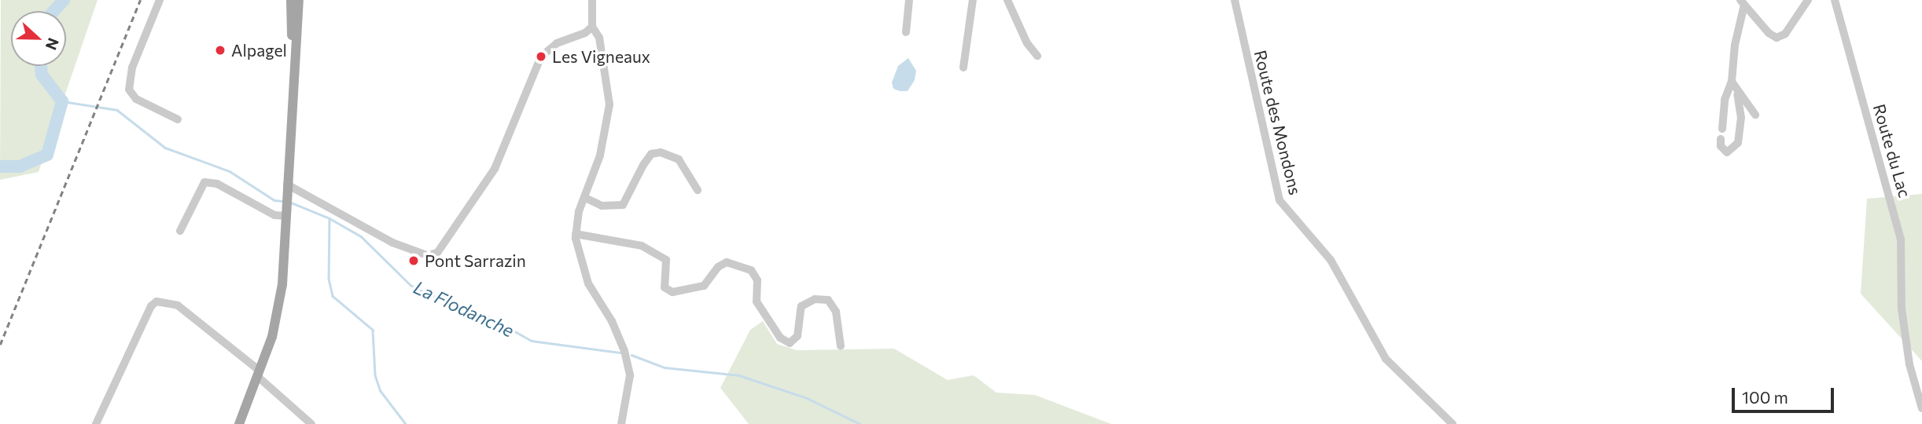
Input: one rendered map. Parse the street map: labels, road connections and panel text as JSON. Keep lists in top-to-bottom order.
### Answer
{
  "streets": {
    "street": ["Route des Mondons", "Route du Lac"]
  },
  "water": ["La Flodanche"],
  "places": ["Alpagel", "Les Vigneaux", "Pont Sarrazin"],
  "scale_bar": "100 m",
  "north": "right"
}
